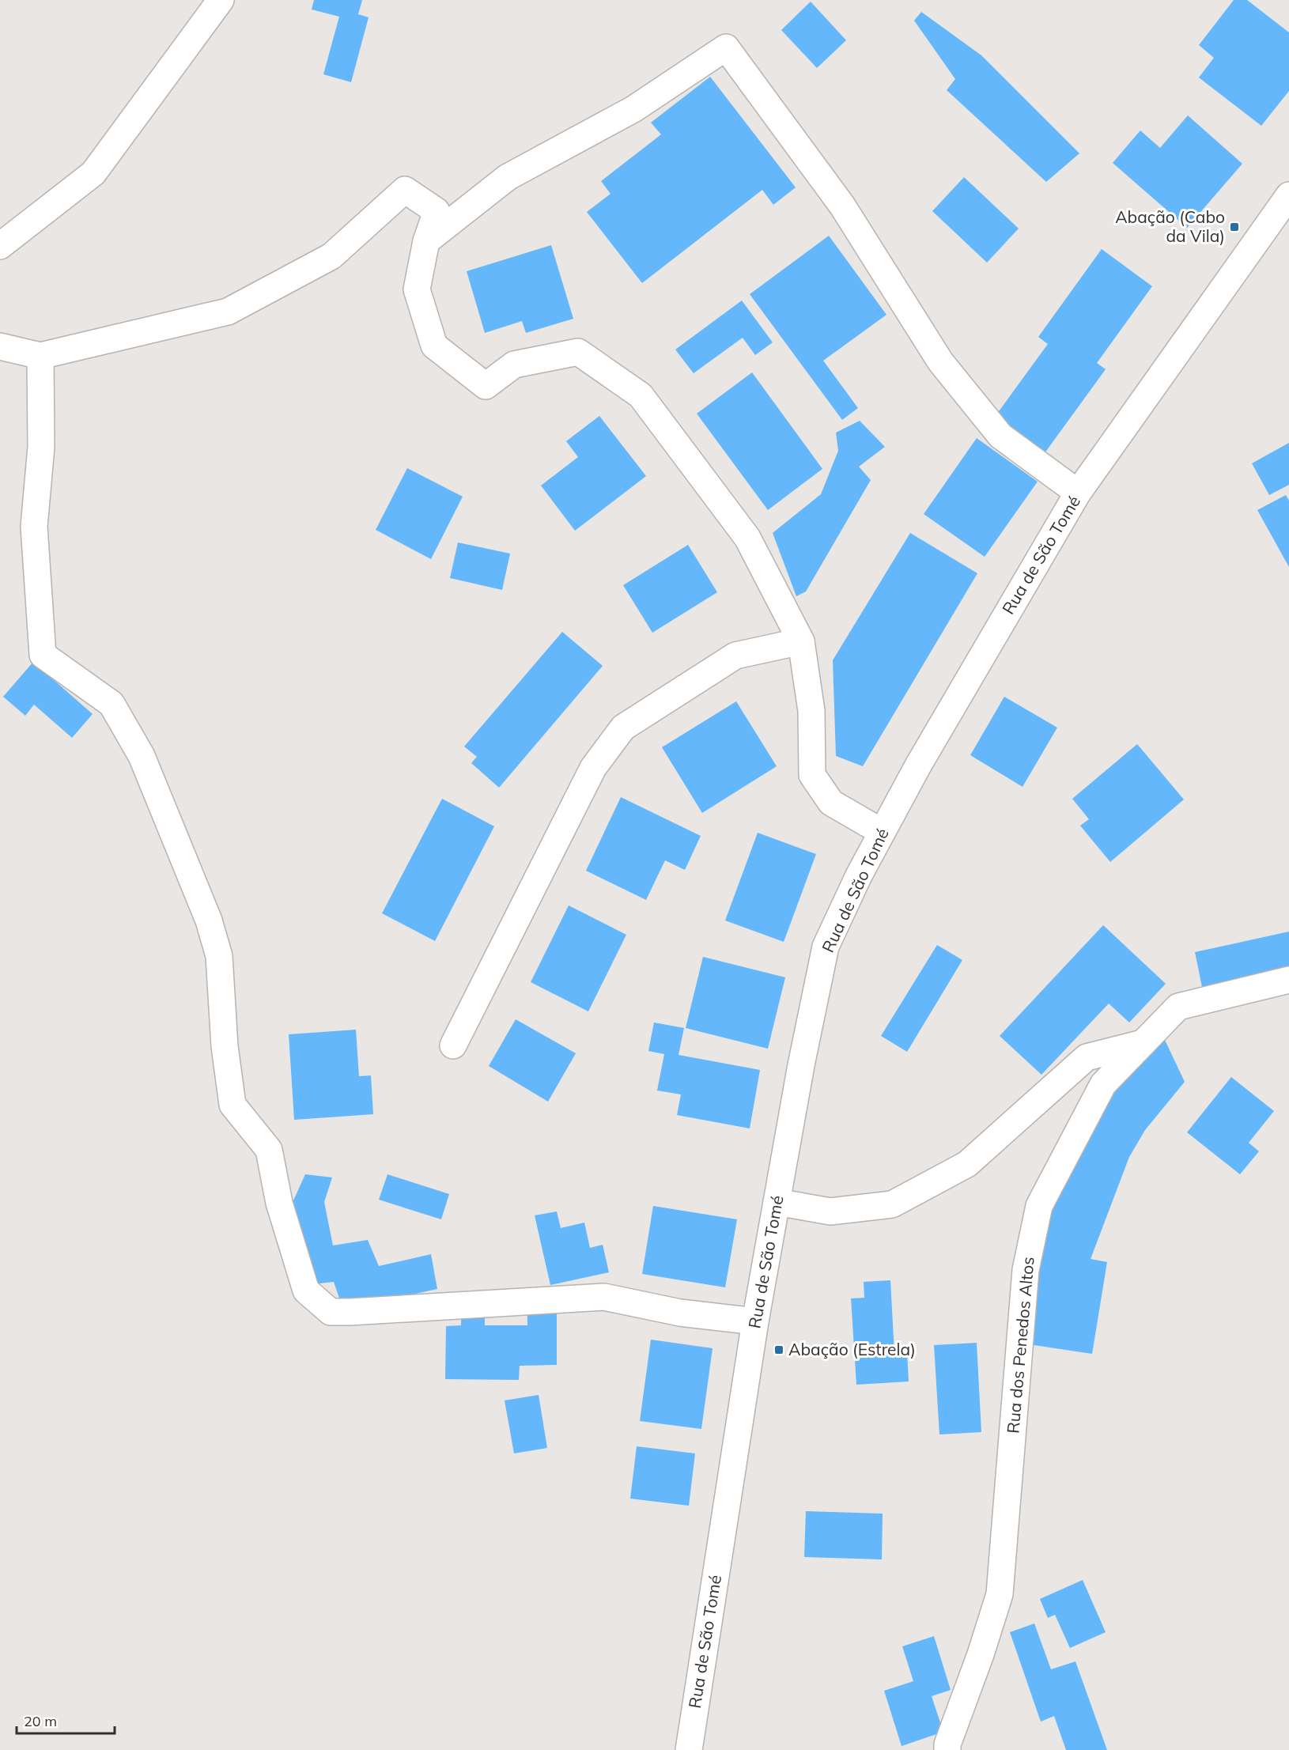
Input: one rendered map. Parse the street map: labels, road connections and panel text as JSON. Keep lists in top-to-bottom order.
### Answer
{
  "streets": {
    "street": ["Rua de São Tomé", "Rua dos Penedos Altos"]
  },
  "places": {
    "transit": ["Abação (Cabo da Vila)", "Abação (Estrela)"]
  },
  "scale_bar": "20 m"
}
